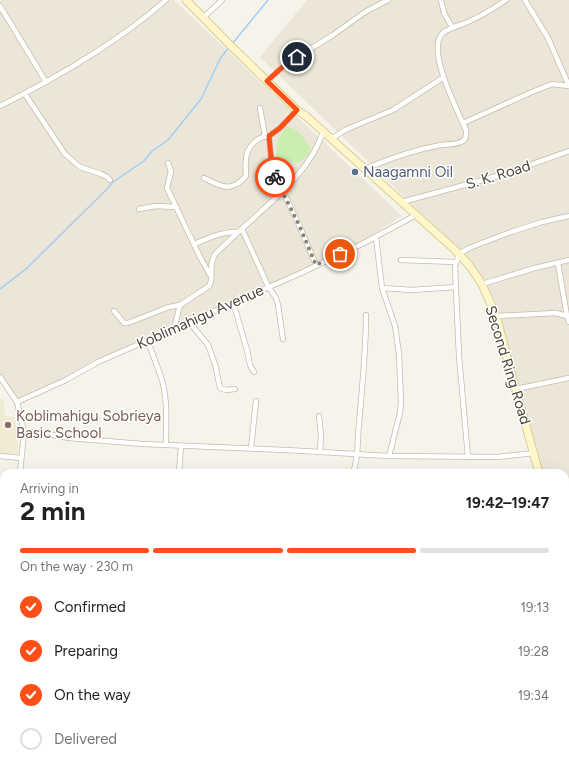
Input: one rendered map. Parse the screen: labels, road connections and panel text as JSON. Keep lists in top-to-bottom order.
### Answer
{
  "streets": {
    "street": ["S. K. Road", "Koblimahigu Avenue", "Second Ring Road"]
  },
  "crossings": [
    ["S. K. Road", "Second Ring Road"],
    ["Koblimahigu Avenue", "Second Ring Road"]
  ],
  "places": ["Naagamni Oil", "Koblimahigu Sobrieya Basic School"],
  "page": {
    "heading": ["2 min", "Arriving in", "19:42–19:47"],
    "bar": "On the way · 230 m",
    "list": [
      ["Confirmed", "19:13"],
      ["Preparing", "19:28"],
      ["On the way", "19:34"],
      "Delivered"
    ]
  }
}
